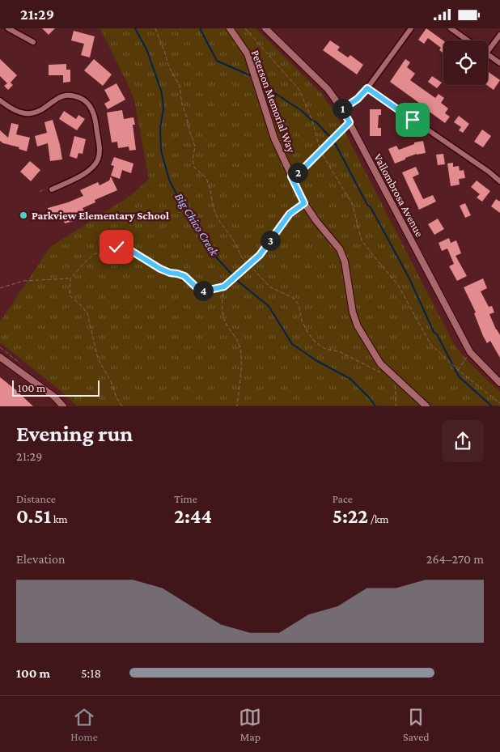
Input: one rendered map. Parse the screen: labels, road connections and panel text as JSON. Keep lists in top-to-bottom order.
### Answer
{
  "streets": {
    "street": ["Peterson Memorial Way", "Vallombrosa Avenue"]
  },
  "water": ["Big Chico Creek"],
  "places": ["Parkview Elementary School"],
  "scale_bar": "100 m",
  "page": {
    "status": "21:29",
    "pins": [
      "1",
      "2",
      "3",
      "4"
    ],
    "scale": "100 m",
    "heading": ["Evening run", "21:29"],
    "stats": [
      ["Distance", "0.51 km"],
      ["Time", "2:44"],
      ["Pace", "5:22 /km"]
    ],
    "chart": ["Elevation", "264–270 m"],
    "list": [
      {
        "name": "100 m",
        "note": "5:18"
      }
    ],
    "tabs": ["Home", "Map", "Saved"]
  }
}
